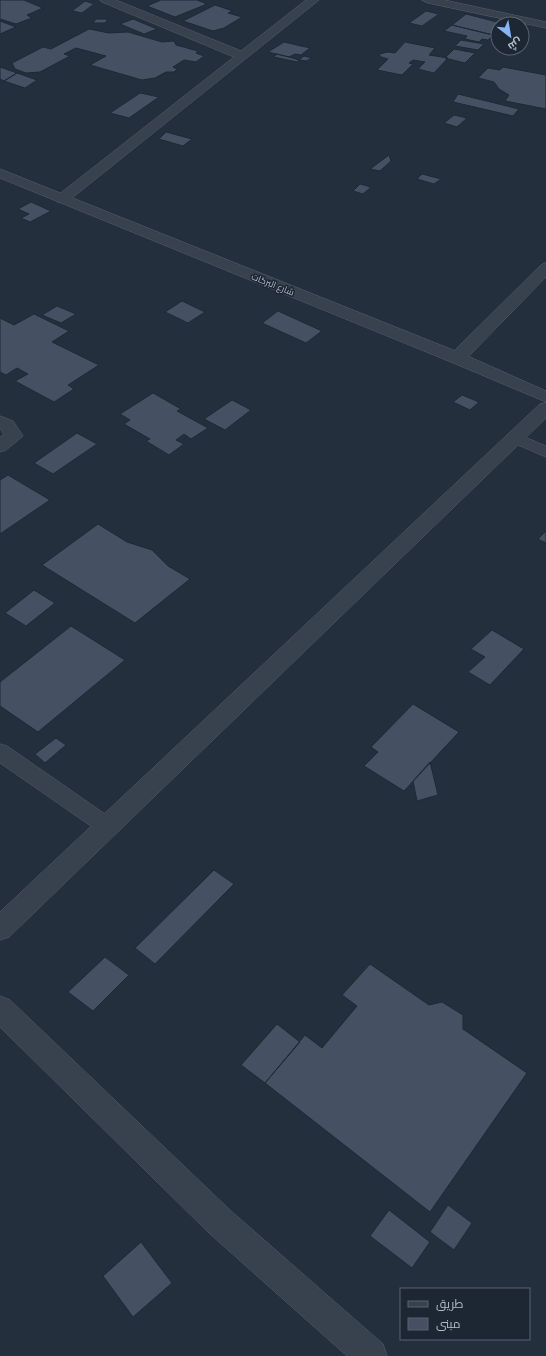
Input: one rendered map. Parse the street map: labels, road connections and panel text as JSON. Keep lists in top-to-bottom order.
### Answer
{
  "streets": {
    "street": ["شارع البركات"]
  },
  "legend": ["طريق", "مبنى"],
  "north": "bottom right"
}
